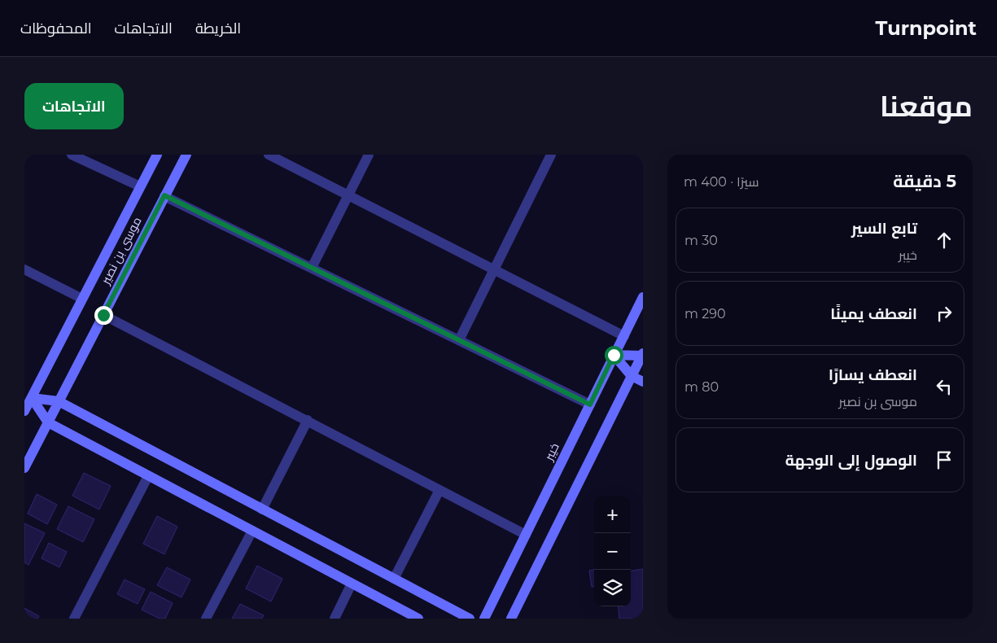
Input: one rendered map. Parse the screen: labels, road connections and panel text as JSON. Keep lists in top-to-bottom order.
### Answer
{
  "streets": {
    "street": ["موسى بن نصير", "خيبر"]
  },
  "page": {
    "header": "Turnpoint",
    "nav": ["الخريطة", "الاتجاهات", "المحفوظات"],
    "title": "موقعنا",
    "buttons": "الاتجاهات",
    "heading": ["5 دقيقة", "سيرًا · 400 m"],
    "list": [
      ["تابع السير", "خيبر", "30 m"],
      ["انعطف يمينًا", "290 m"],
      ["انعطف يسارًا", "موسى بن نصير", "80 m"],
      "الوصول إلى الوجهة"
    ],
    "map_buttons": ["+", "−"]
  }
}
